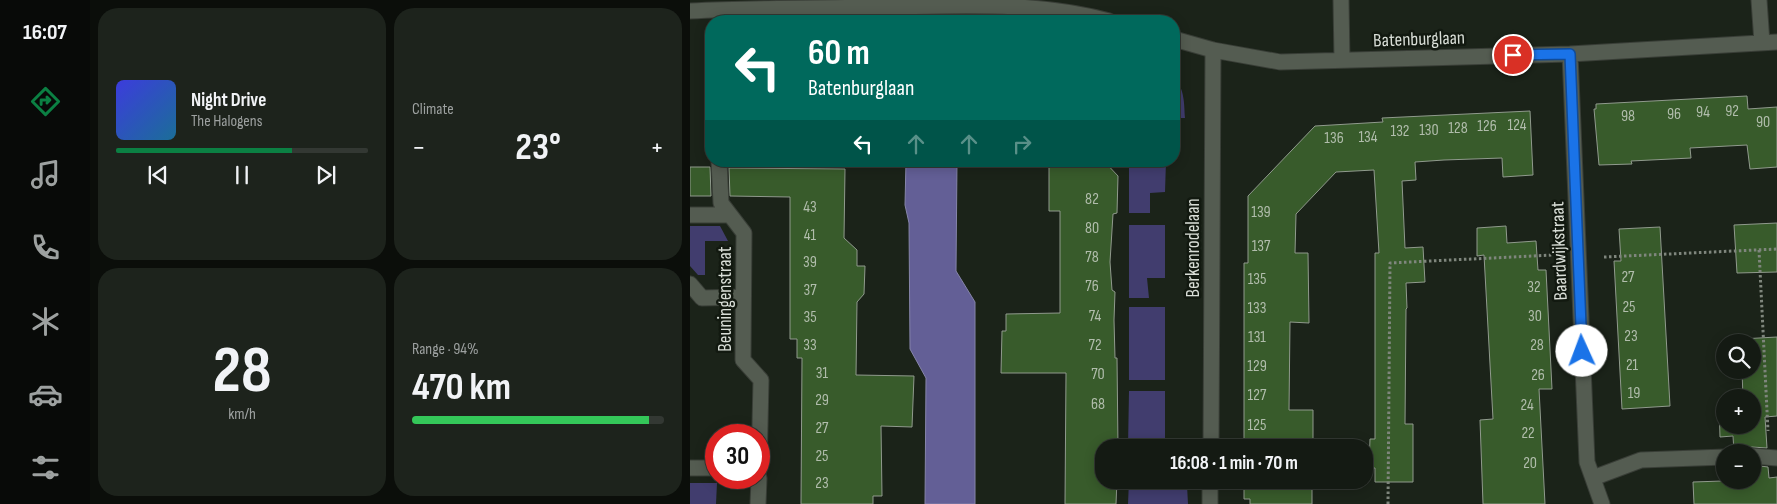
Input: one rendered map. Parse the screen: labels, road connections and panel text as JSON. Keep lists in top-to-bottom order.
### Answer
{
  "streets": {
    "street": [
      "Batenburglaan",
      "Berkenrodelaan",
      "Baardwijkstraat",
      "Beuningenstraat"
    ]
  },
  "crossings": [
    ["Batenburglaan", "Berkenrodelaan"],
    ["Batenburglaan", "Baardwijkstraat"]
  ],
  "house_numbers": [
    "92",
    "94",
    "96",
    "98",
    "90",
    "124",
    "126",
    "128",
    "130",
    "132",
    "134",
    "136",
    "82",
    "43",
    "139",
    "80",
    "41",
    "137",
    "78",
    "39",
    "27",
    "135",
    "76",
    "32",
    "37",
    "25",
    "133",
    "74",
    "30",
    "35",
    "23",
    "131",
    "33",
    "72",
    "28",
    "21",
    "129",
    "31",
    "70",
    "26",
    "19",
    "127",
    "29",
    "68",
    "24",
    "125",
    "27",
    "22",
    "25",
    "20",
    "23"
  ],
  "page": {
    "tabs": "16:07",
    "tile": [
      "Climate",
      ["28", "km/h"],
      ["Range · 94%", "470 km"]
    ],
    "turn": ["60 m", "Batenburglaan"],
    "song": ["Night Drive", "The Halogens"],
    "heat": ["−", "23°", "+"],
    "map_buttons": ["+", "−"],
    "limit": "30",
    "trip": "16:08 · 1 min · 70 m"
  }
}
